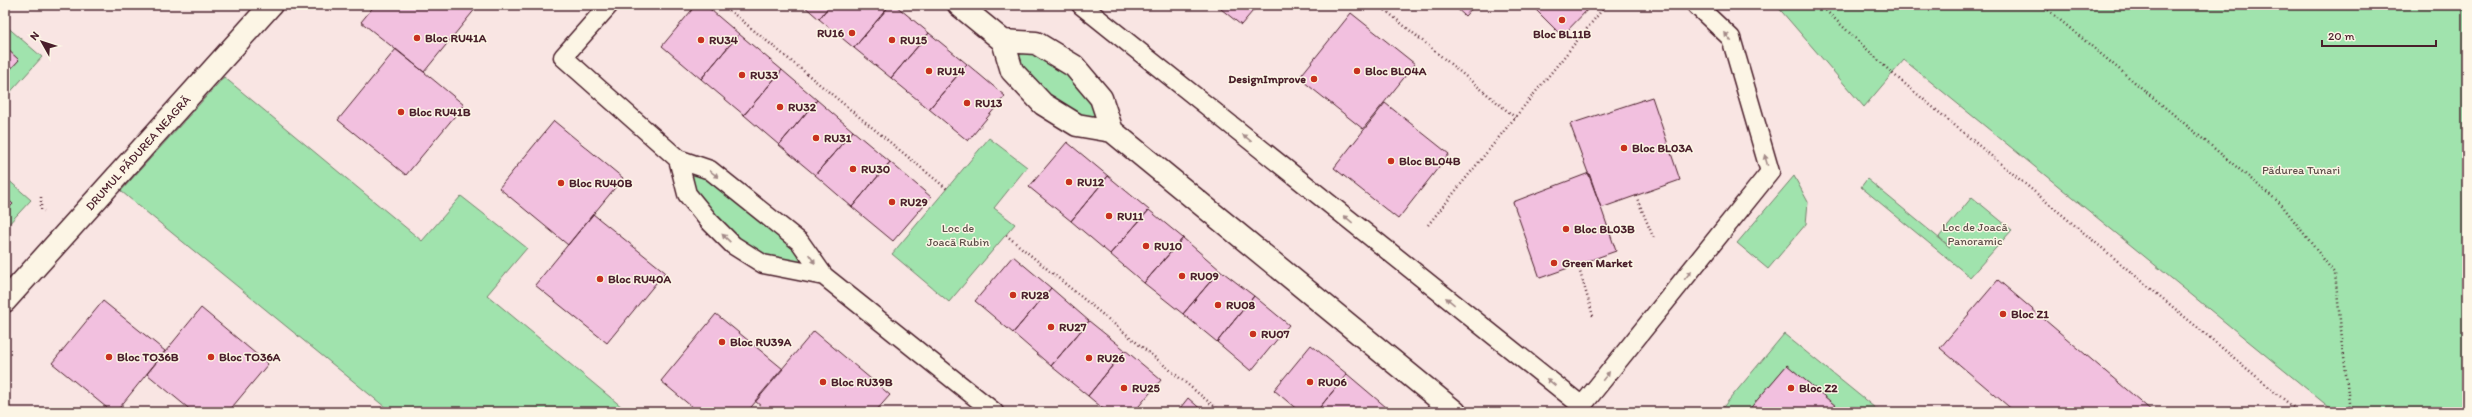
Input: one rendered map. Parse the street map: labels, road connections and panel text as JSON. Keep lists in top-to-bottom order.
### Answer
{
  "streets": {
    "street": ["DRUMUL PĂDUREA NEAGRĂ"]
  },
  "parks": ["Pădurea Tunari", "Loc de Joacă Panoramic", "Loc de Joacă Rubin"],
  "places": [
    "Bloc BL11B",
    "RU16",
    "Bloc RU41A",
    "RU34",
    "RU15",
    "RU14",
    "Bloc BL04A",
    "RU33",
    "DesignImprove",
    "RU13",
    "RU32",
    "Bloc RU41B",
    "RU31",
    "Bloc BL03A",
    "Bloc BL04B",
    "RU30",
    "RU12",
    "Bloc RU40B",
    "RU29",
    "RU11",
    "Bloc BL03B",
    "RU10",
    "Green Market",
    "RU09",
    "Bloc RU40A",
    "RU28",
    "RU08",
    "Bloc Z1",
    "RU27",
    "RU07",
    "Bloc RU39A",
    "Bloc TO36B",
    "Bloc TO36A",
    "RU26",
    "Bloc RU39B",
    "RU06",
    "RU25",
    "Bloc Z2"
  ],
  "scale_bar": "20 m",
  "north": "top left"
}
